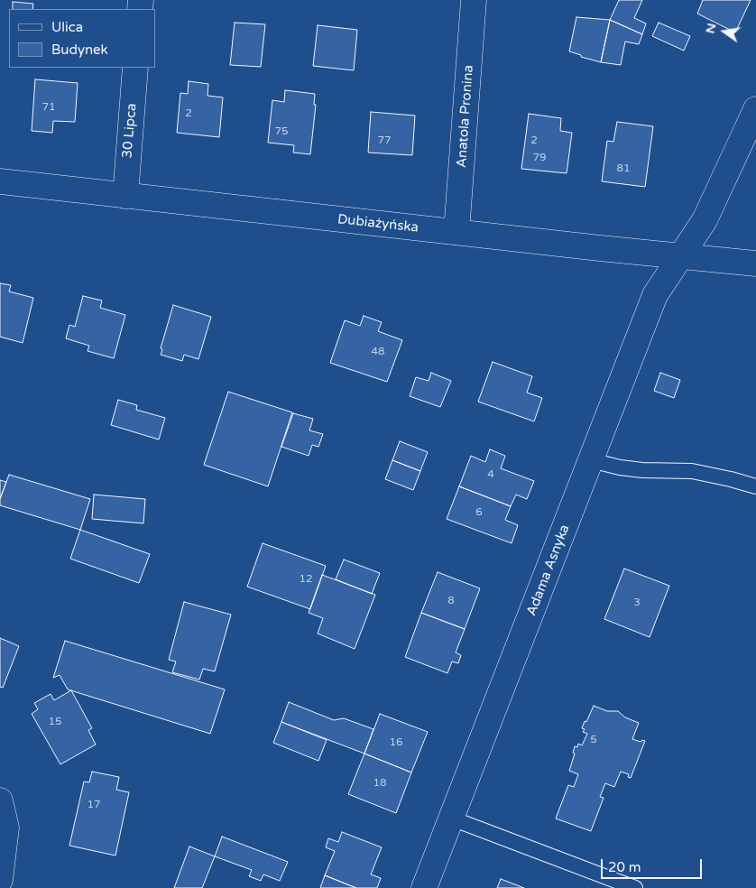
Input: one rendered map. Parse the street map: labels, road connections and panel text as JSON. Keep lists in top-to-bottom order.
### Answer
{
  "streets": {
    "street": [
      "Anatola Pronina",
      "30 Lipca",
      "Dubiażyńska",
      "Adama Asnyka"
    ]
  },
  "crossings": [
    ["Anatola Pronina", "Dubiażyńska"],
    ["30 Lipca", "Dubiażyńska"],
    ["Dubiażyńska", "Adama Asnyka"]
  ],
  "house_numbers": [
    "71",
    "2",
    "75",
    "77",
    "2",
    "79",
    "81",
    "48",
    "4",
    "6",
    "12",
    "8",
    "3",
    "15",
    "5",
    "16",
    "18",
    "17"
  ],
  "legend": ["Ulica", "Budynek"],
  "scale_bar": "20 m",
  "north": "left"
}
